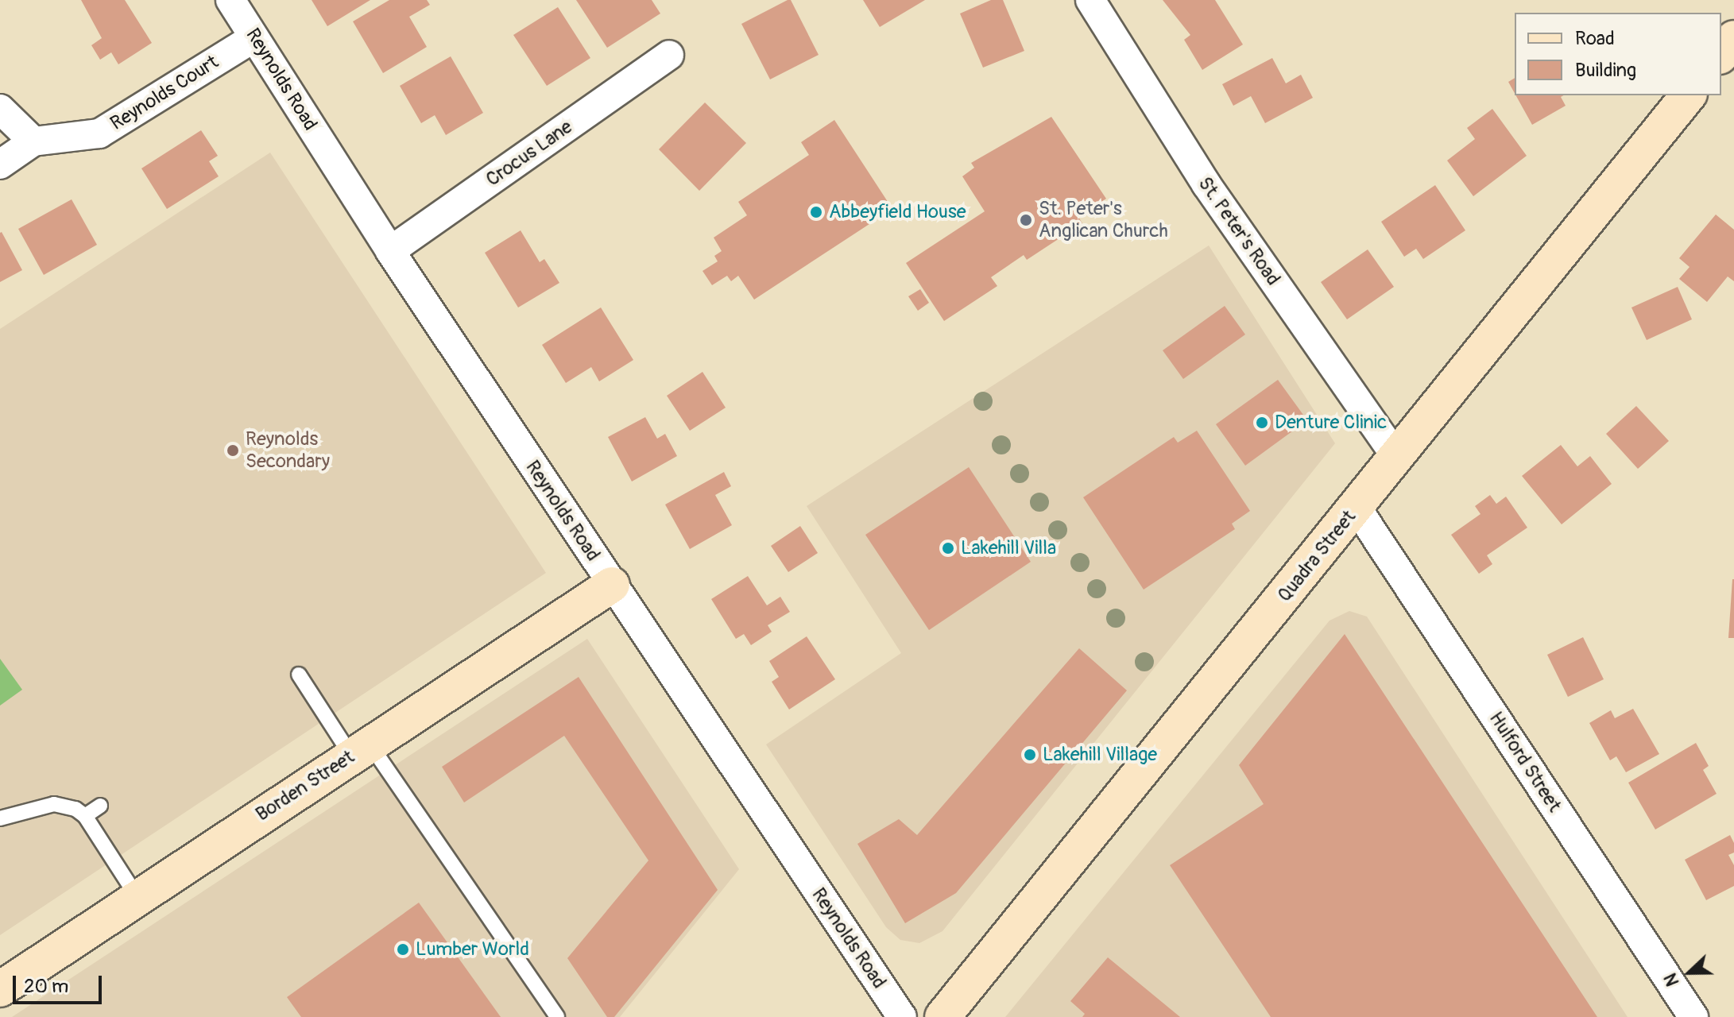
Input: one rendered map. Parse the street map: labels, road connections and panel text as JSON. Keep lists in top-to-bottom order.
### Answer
{
  "streets": {
    "main road": ["Quadra Street", "Borden Street"],
    "street": [
      "Reynolds Road",
      "Reynolds Court",
      "Crocus Lane",
      "St. Peter's Road",
      "Hulford Street"
    ]
  },
  "crossings": [
    ["Reynolds Road", "Reynolds Court"],
    ["Reynolds Road", "Crocus Lane"],
    ["Reynolds Road", "Borden Street"],
    ["St. Peter's Road", "Quadra Street"],
    ["Quadra Street", "Hulford Street"]
  ],
  "places": [
    "Abbeyfield House",
    "St. Peter's Anglican Church",
    "Denture Clinic",
    "Reynolds Secondary",
    "Lakehill Villa",
    "Lakehill Village",
    "Lumber World"
  ],
  "legend": ["Road", "Building"],
  "scale_bar": "20 m",
  "north": "left"
}
